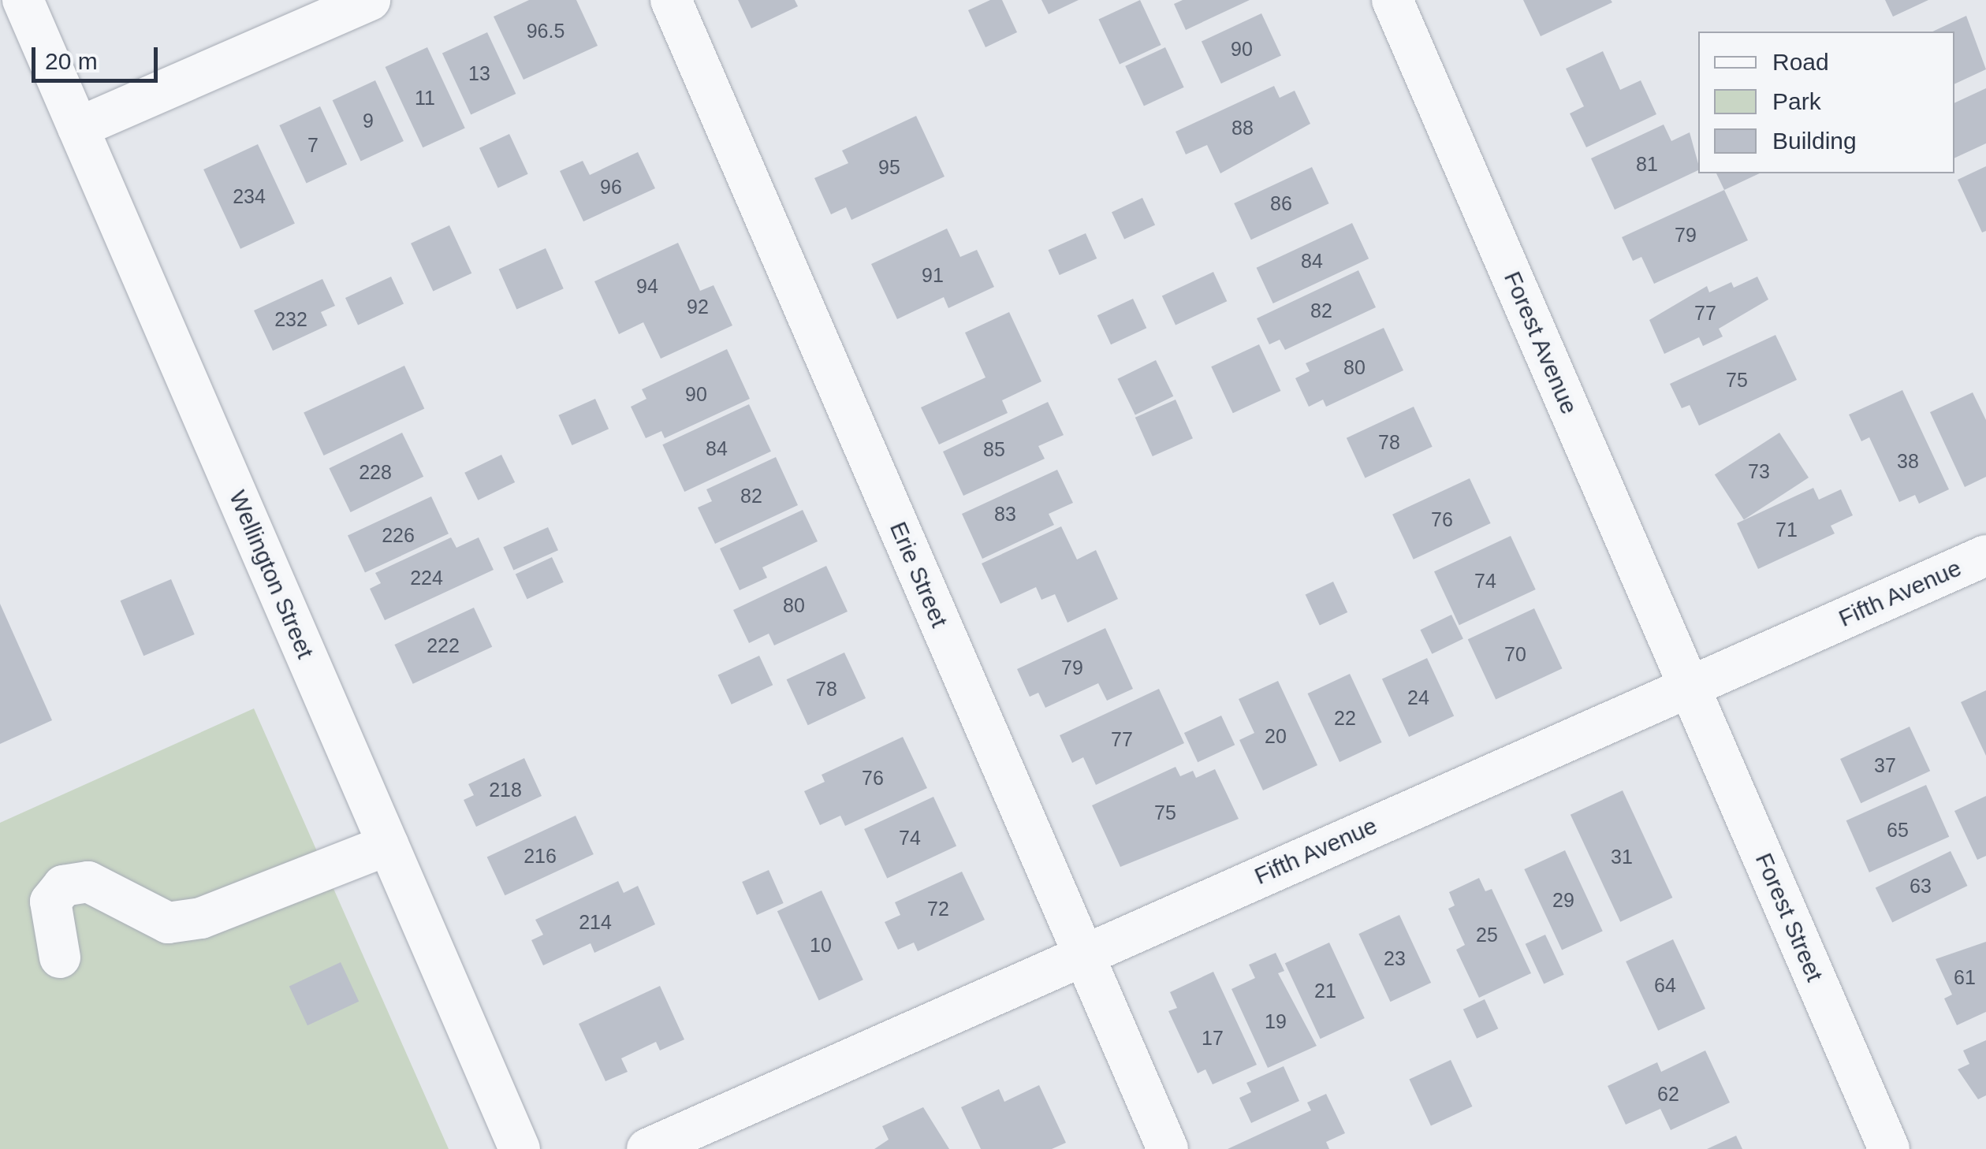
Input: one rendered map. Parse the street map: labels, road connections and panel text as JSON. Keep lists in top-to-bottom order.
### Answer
{
  "streets": {
    "street": [
      "Forest Avenue",
      "Wellington Street",
      "Erie Street",
      "Fifth Avenue",
      "Forest Street"
    ]
  },
  "crossings": [
    ["Forest Avenue", "Fifth Avenue"],
    ["Forest Avenue", "Forest Street"],
    ["Erie Street", "Fifth Avenue"],
    ["Fifth Avenue", "Forest Street"]
  ],
  "house_numbers": [
    "96.5",
    "90",
    "13",
    "11",
    "9",
    "88",
    "7",
    "81",
    "95",
    "96",
    "234",
    "86",
    "79",
    "84",
    "91",
    "94",
    "92",
    "82",
    "77",
    "232",
    "80",
    "75",
    "90",
    "78",
    "84",
    "85",
    "38",
    "73",
    "228",
    "82",
    "83",
    "76",
    "71",
    "226",
    "224",
    "74",
    "80",
    "222",
    "70",
    "79",
    "78",
    "24",
    "22",
    "20",
    "77",
    "37",
    "76",
    "218",
    "75",
    "65",
    "74",
    "216",
    "31",
    "63",
    "29",
    "72",
    "214",
    "25",
    "10",
    "23",
    "61",
    "64",
    "21",
    "19",
    "17",
    "62"
  ],
  "legend": ["Road", "Park", "Building"],
  "scale_bar": "20 m"
}
